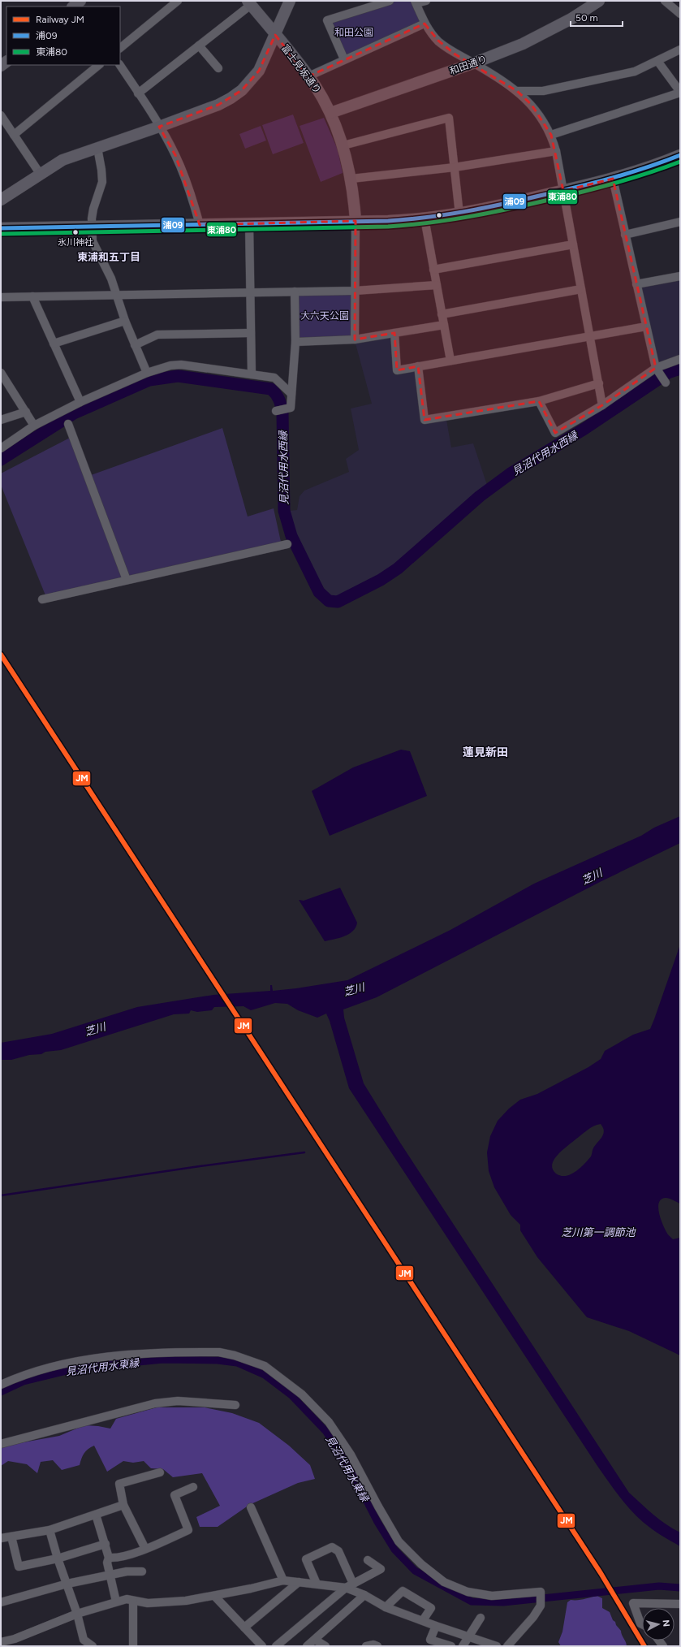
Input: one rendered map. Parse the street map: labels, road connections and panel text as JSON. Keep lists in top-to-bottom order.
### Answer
{
  "streets": {
    "street": ["和田通り", "富士見坂通り"]
  },
  "crossings": [
    ["和田通り", "富士見坂通り"]
  ],
  "districts": ["東浦和五丁目", "蓮見新田"],
  "water": [
    "見沼代用水西縁",
    "芝川",
    "芝川第一調節池",
    "見沼代用水東縁"
  ],
  "parks": ["和田公園", "大六天公園"],
  "places": ["氷川神社"],
  "lines": ["transit line 浦09", "transit line 東浦80", "rail line JM"],
  "legend": ["Railway JM", "浦09", "東浦80"],
  "scale_bar": "50 m",
  "north": "right"
}
